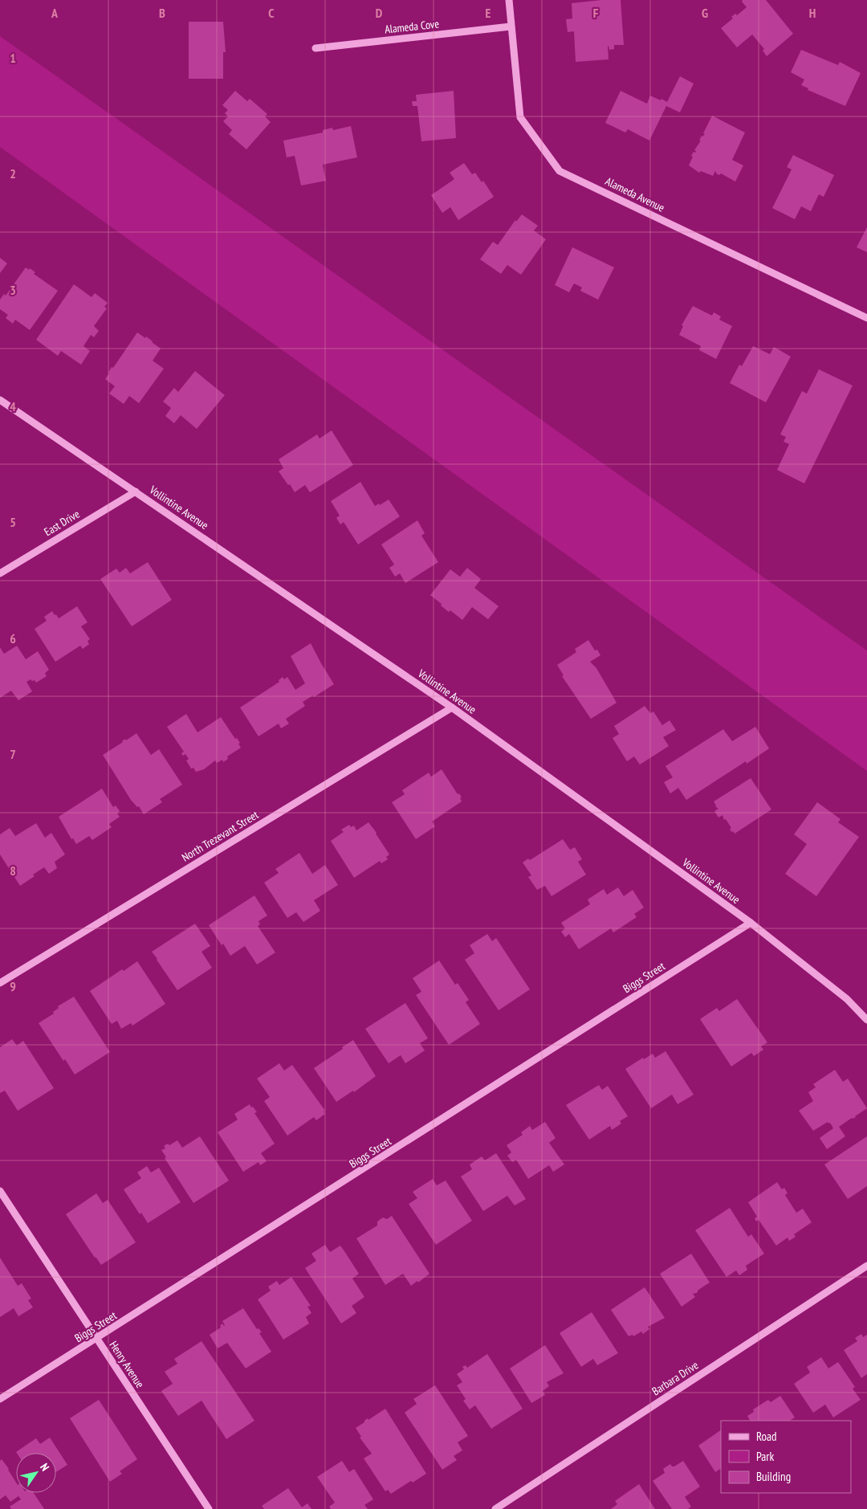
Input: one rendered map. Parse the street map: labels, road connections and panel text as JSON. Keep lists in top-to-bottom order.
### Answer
{
  "streets": {
    "street": [
      "Alameda Cove",
      "Alameda Avenue",
      "Vollintine Avenue",
      "East Drive",
      "North Trezevant Street",
      "Biggs Street",
      "Henry Avenue",
      "Barbara Drive"
    ]
  },
  "crossings": [
    ["Alameda Cove", "Alameda Avenue"],
    ["Vollintine Avenue", "East Drive"],
    ["Vollintine Avenue", "North Trezevant Street"],
    ["Vollintine Avenue", "Biggs Street"],
    ["Biggs Street", "Henry Avenue"]
  ],
  "legend": ["Road", "Park", "Building"],
  "north": "top right",
  "grid": {
    "columns": [
      "A",
      "B",
      "C",
      "D",
      "E",
      "F",
      "G",
      "H"
    ],
    "rows": [
      "1",
      "2",
      "3",
      "4",
      "5",
      "6",
      "7",
      "8",
      "9"
    ]
  }
}
